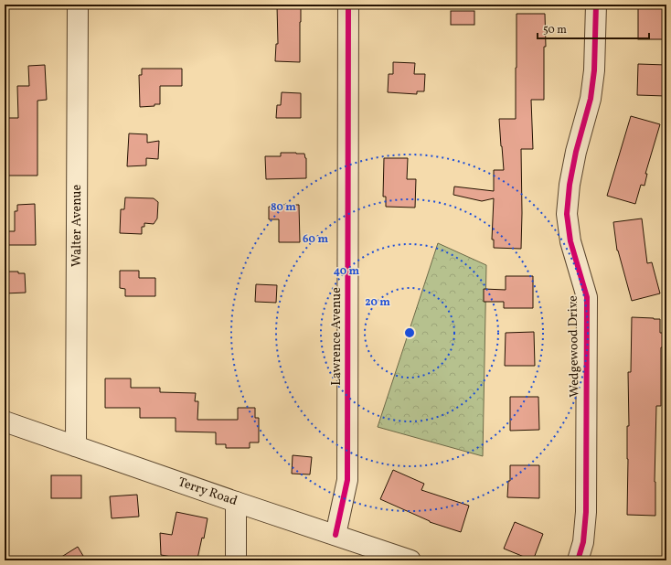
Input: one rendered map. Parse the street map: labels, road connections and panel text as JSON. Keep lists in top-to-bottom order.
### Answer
{
  "streets": {
    "street": [
      "Walter Avenue",
      "Lawrence Avenue",
      "Wedgewood Drive",
      "Terry Road"
    ]
  },
  "crossings": [
    ["Walter Avenue", "Terry Road"],
    ["Lawrence Avenue", "Terry Road"]
  ],
  "scale_bar": "50 m",
  "rings": [
    "80 m",
    "60 m",
    "40 m",
    "20 m"
  ]
}
